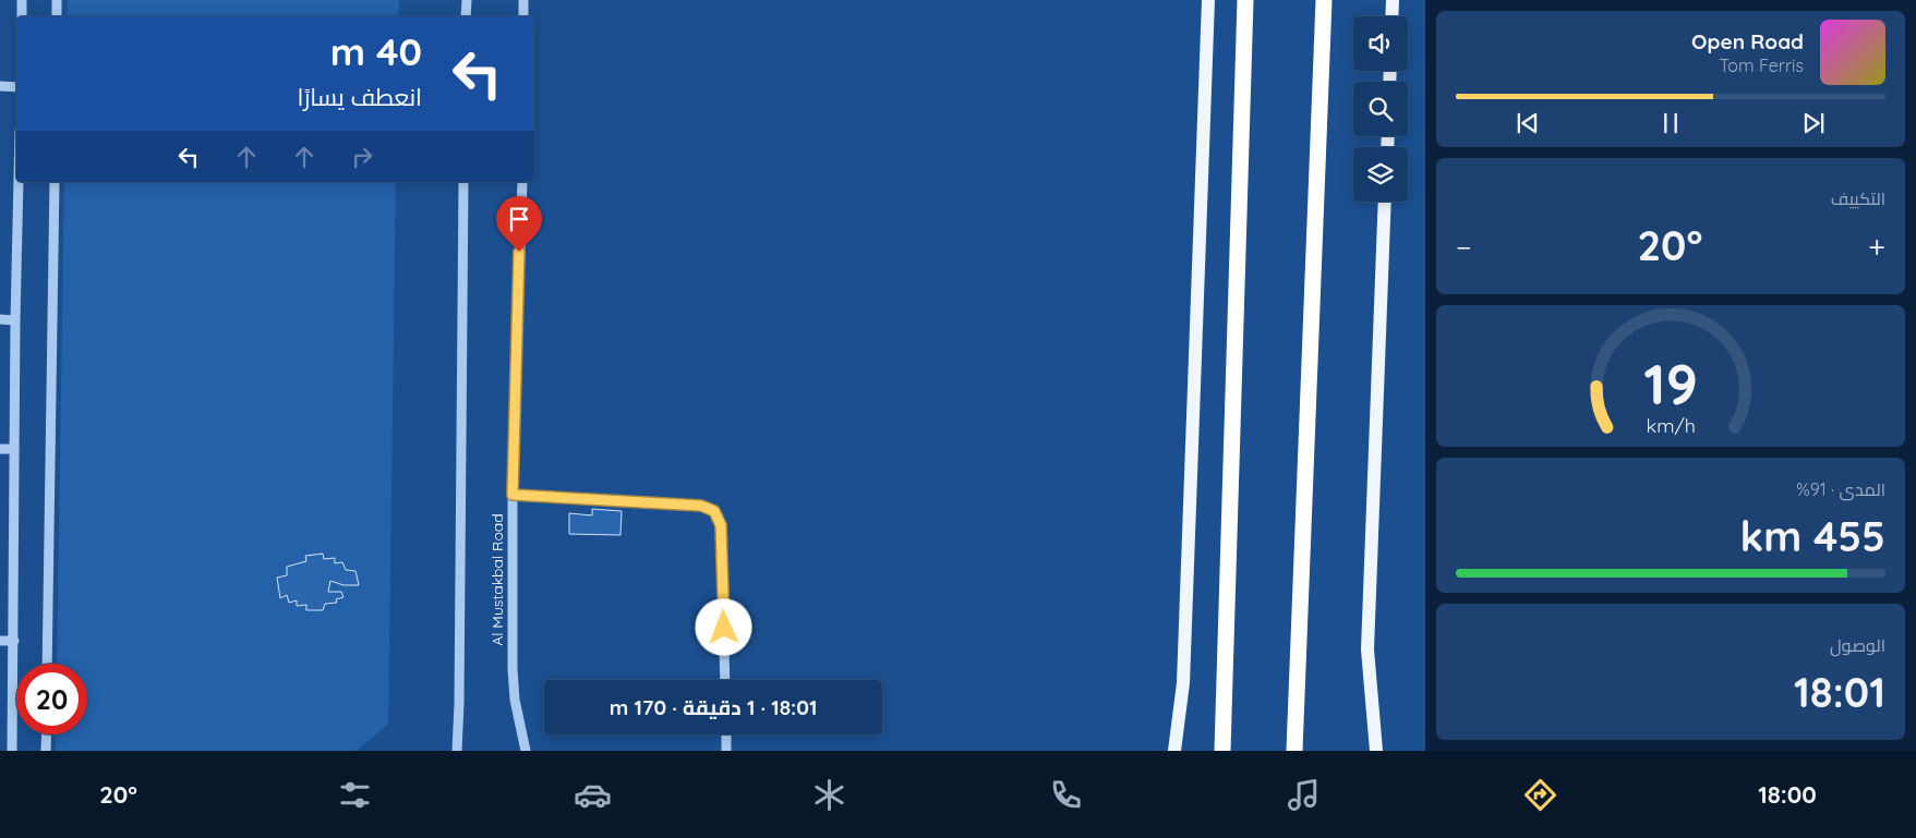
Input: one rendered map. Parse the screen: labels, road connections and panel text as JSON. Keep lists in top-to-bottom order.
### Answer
{
  "streets": {
    "street": ["Al Mustakbal Road"]
  },
  "page": {
    "turn": ["40 m", "انعطف يسارًا"],
    "song": ["Open Road", "Tom Ferris"],
    "tile": [
      "التكييف",
      ["المدى · 91%", "455 km"],
      ["الوصول", "18:01"]
    ],
    "heat": ["−", "20°", "+"],
    "limit": "20",
    "trip": "18:01 · 1 دقيقة · 170 m",
    "tabs": ["18:00", "20°"],
    "gauge": ["19", "km/h"]
  }
}
